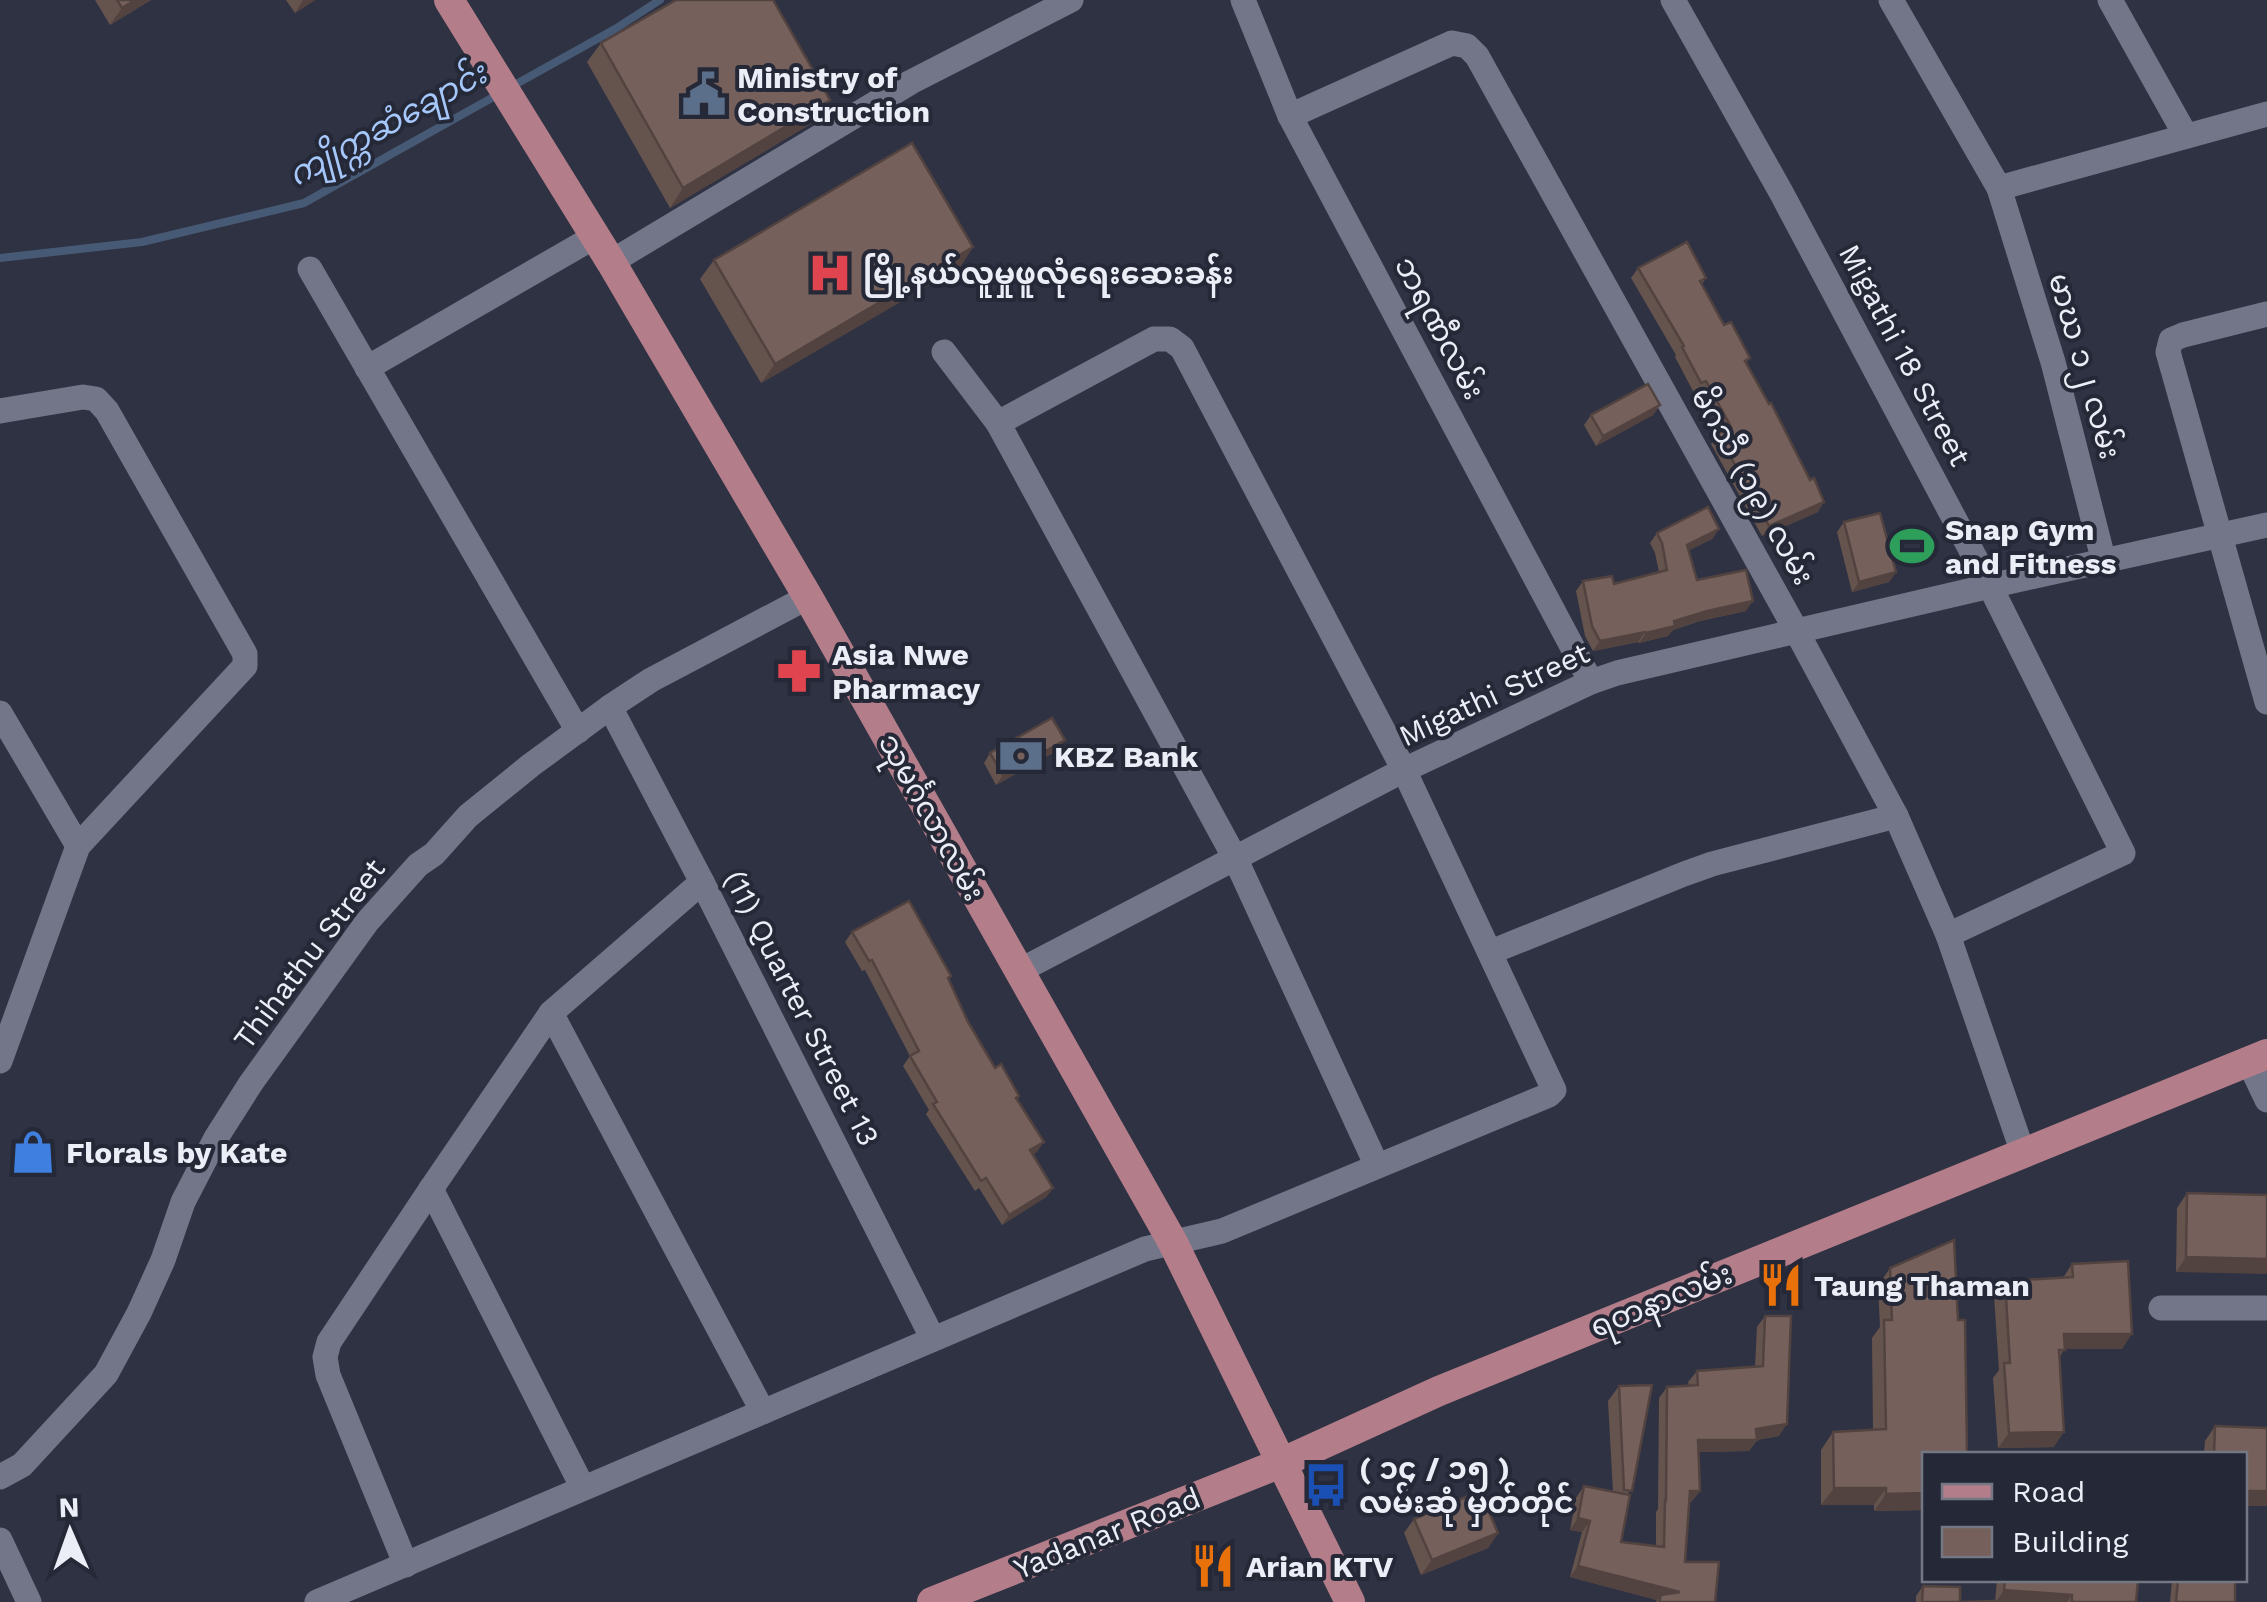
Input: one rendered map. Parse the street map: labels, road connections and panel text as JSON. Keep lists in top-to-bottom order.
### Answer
{
  "streets": {
    "main road": ["သုမင်္ဂလာလမ်း", "ရတနာလမ်း", "Yadanar Road"],
    "street": [
      "ဘရဏီလမ်း",
      "Migathi 18 Street",
      "မာဃ ၁၂ လမ်း",
      "မိဂသီ (၁၉) လမ်း",
      "Migathi Street",
      "Thihathu Street",
      "(11) Quarter Street 13"
    ]
  },
  "crossings": [
    ["ဘရဏီလမ်း", "မိဂသီ (၁၉) လမ်း"],
    ["ဘရဏီလမ်း", "Migathi Street"],
    ["Migathi 18 Street", "မိဂသီ (၁၉) လမ်း"],
    ["Migathi 18 Street", "Migathi Street"],
    ["မာဃ ၁၂ လမ်း", "Migathi Street"],
    ["မိဂသီ (၁၉) လမ်း", "Migathi Street"],
    ["မိဂသီ (၁၉) လမ်း", "ရတနာလမ်း"],
    ["Migathi Street", "သုမင်္ဂလာလမ်း"],
    ["သုမင်္ဂလာလမ်း", "Thihathu Street"],
    ["သုမင်္ဂလာလမ်း", "ရတနာလမ်း"],
    ["သုမင်္ဂလာလမ်း", "Yadanar Road"],
    ["Thihathu Street", "(11) Quarter Street 13"],
    ["ရတနာလမ်း", "Yadanar Road"]
  ],
  "water": ["ကျိုက္ကဆံချောင်း"],
  "places": {
    "public building": ["Ministry of Construction"],
    "hospital": ["မြို့နယ်လူမှုဖူလုံရေးဆေးခန်း"],
    "sports": ["Snap Gym and Fitness"],
    "pharmacy": ["Asia Nwe Pharmacy"],
    "bank": ["KBZ Bank"],
    "shop": ["Florals by Kate"],
    "restaurant": ["Taung Thaman", "Arian KTV"],
    "bus stop": ["( ၁၄ / ၁၅ ) လမ်းဆုံ မှတ်တိုင်"]
  },
  "legend": ["Road", "Building"],
  "north": "top"
}
